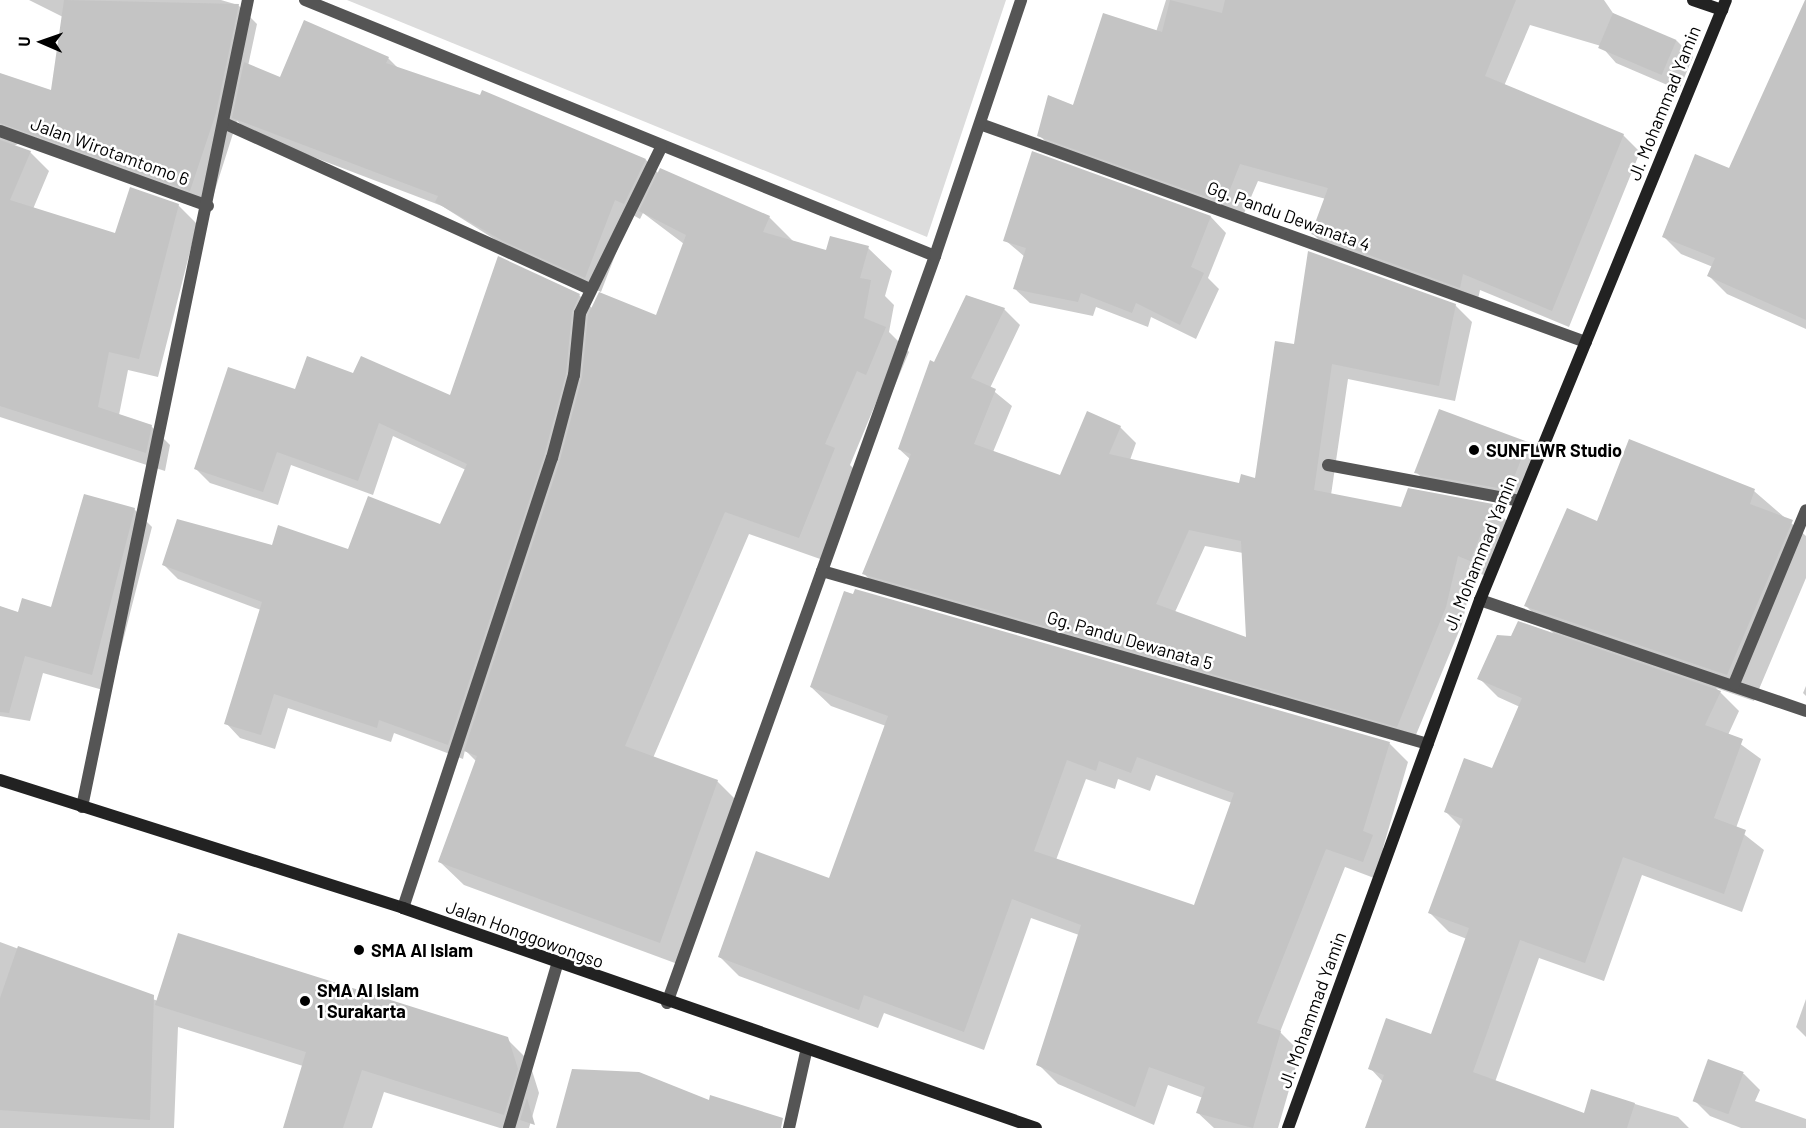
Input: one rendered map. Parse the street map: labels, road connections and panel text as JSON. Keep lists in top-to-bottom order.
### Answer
{
  "streets": {
    "main road": ["Jl. Mohammad Yamin", "Jalan Honggowongso"],
    "street": ["Jalan Wirotamtomo 6", "Gg. Pandu Dewanata 4", "Gg. Pandu Dewanata 5"]
  },
  "crossings": [
    ["Jl. Mohammad Yamin", "Gg. Pandu Dewanata 4"],
    ["Jl. Mohammad Yamin", "Gg. Pandu Dewanata 5"]
  ],
  "places": ["SUNFLWR Studio", "SMA Al Islam", "SMA Al Islam 1 Surakarta"],
  "north": "left"
}
